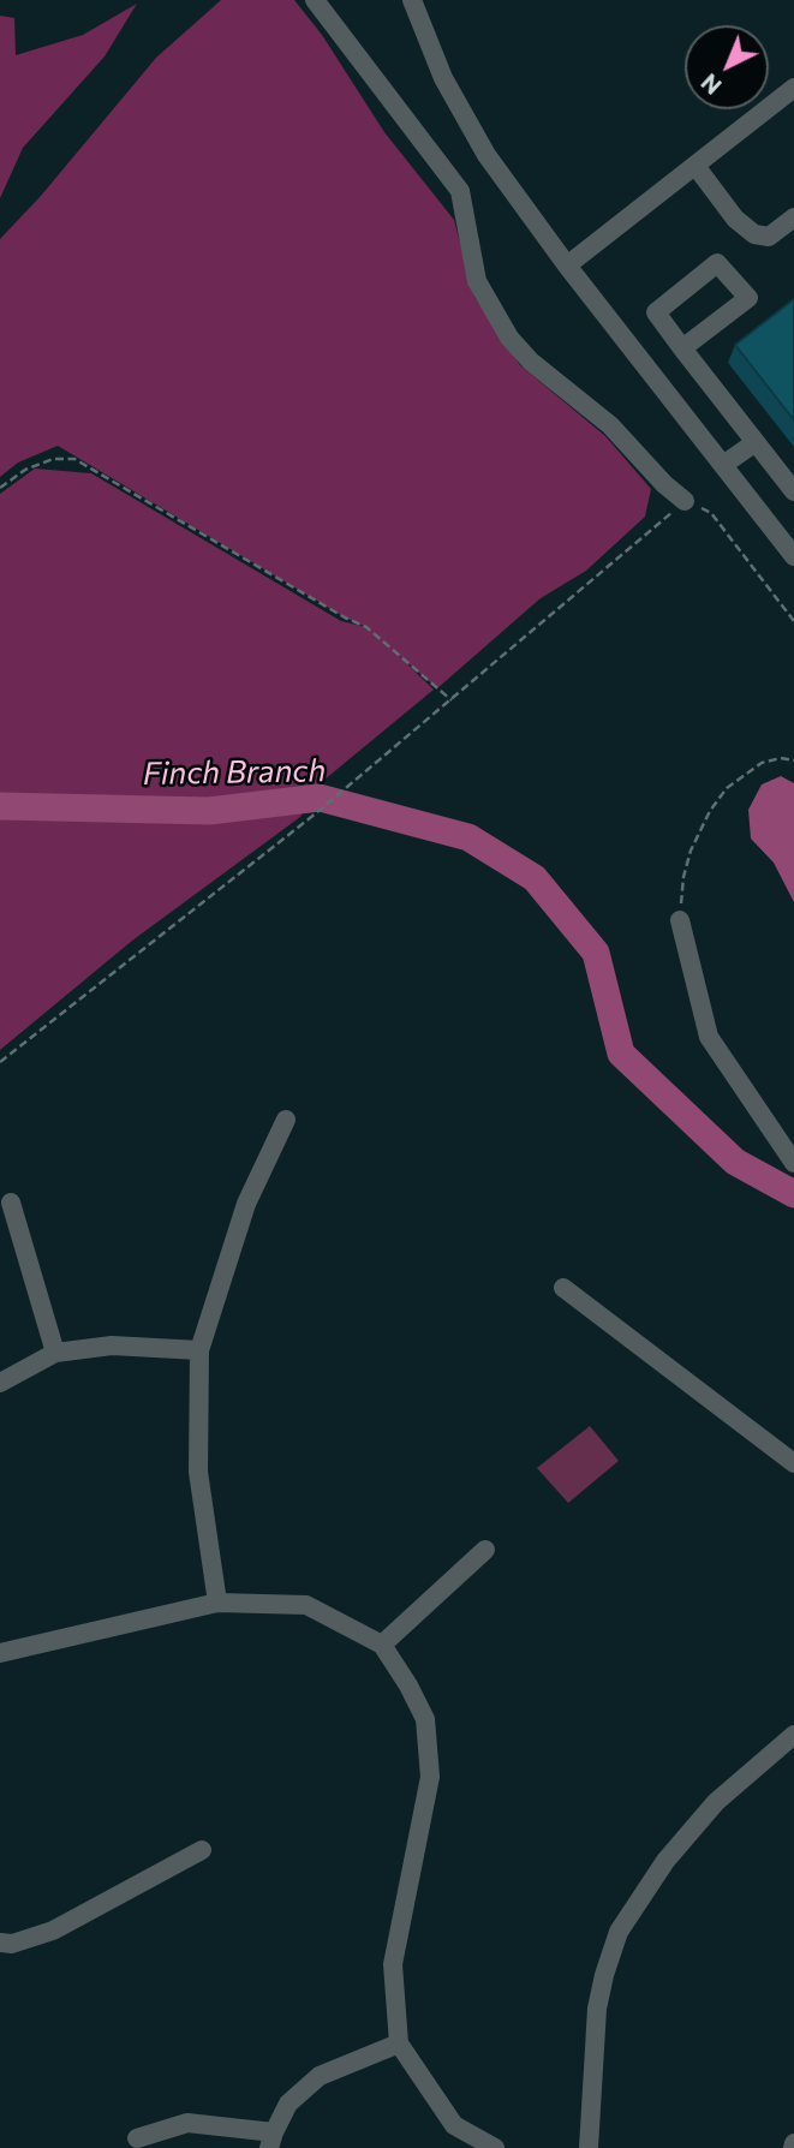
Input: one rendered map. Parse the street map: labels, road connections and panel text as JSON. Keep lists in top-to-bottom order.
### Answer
{
  "water": ["Finch Branch"],
  "north": "bottom left"
}
